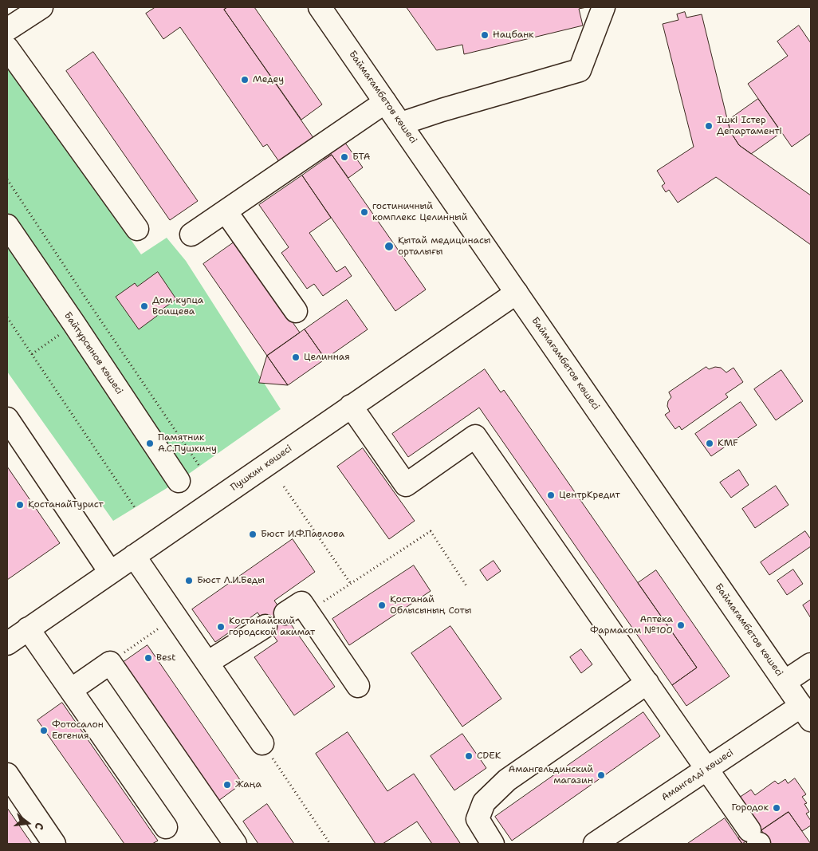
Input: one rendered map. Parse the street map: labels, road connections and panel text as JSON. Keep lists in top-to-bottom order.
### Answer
{
  "streets": {
    "street": [
      "Баймағамбетов көшесі",
      "Байтұрсынов көшесі",
      "Пушкин көшесі",
      "Амангелді көшесі"
    ]
  },
  "crossings": [
    ["Баймағамбетов көшесі", "Пушкин көшесі"],
    ["Баймағамбетов көшесі", "Амангелді көшесі"]
  ],
  "places": [
    "Нацбанк",
    "Медеу",
    "Ішкі Істер Департаменті",
    "БТА",
    "гостиничный комплекс Целинный",
    "Қытай медицинасы орталығы",
    "Дом купца Воищева",
    "Целинная",
    "Памятник А.С.Пушкину",
    "KMF",
    "ЦентрКредит",
    "ҚостанайТурист",
    "Бюст И.Ф.Павлова",
    "Бюст Л.И.Беды",
    "Қостанай Облысының Соты",
    "Аптека Фармаком №100",
    "Костанайский городской акимат",
    "Best",
    "Фотосалон Евгения",
    "CDEK",
    "Амангельдинский магазин",
    "Жаңа",
    "Городок"
  ],
  "north": "right"
}
